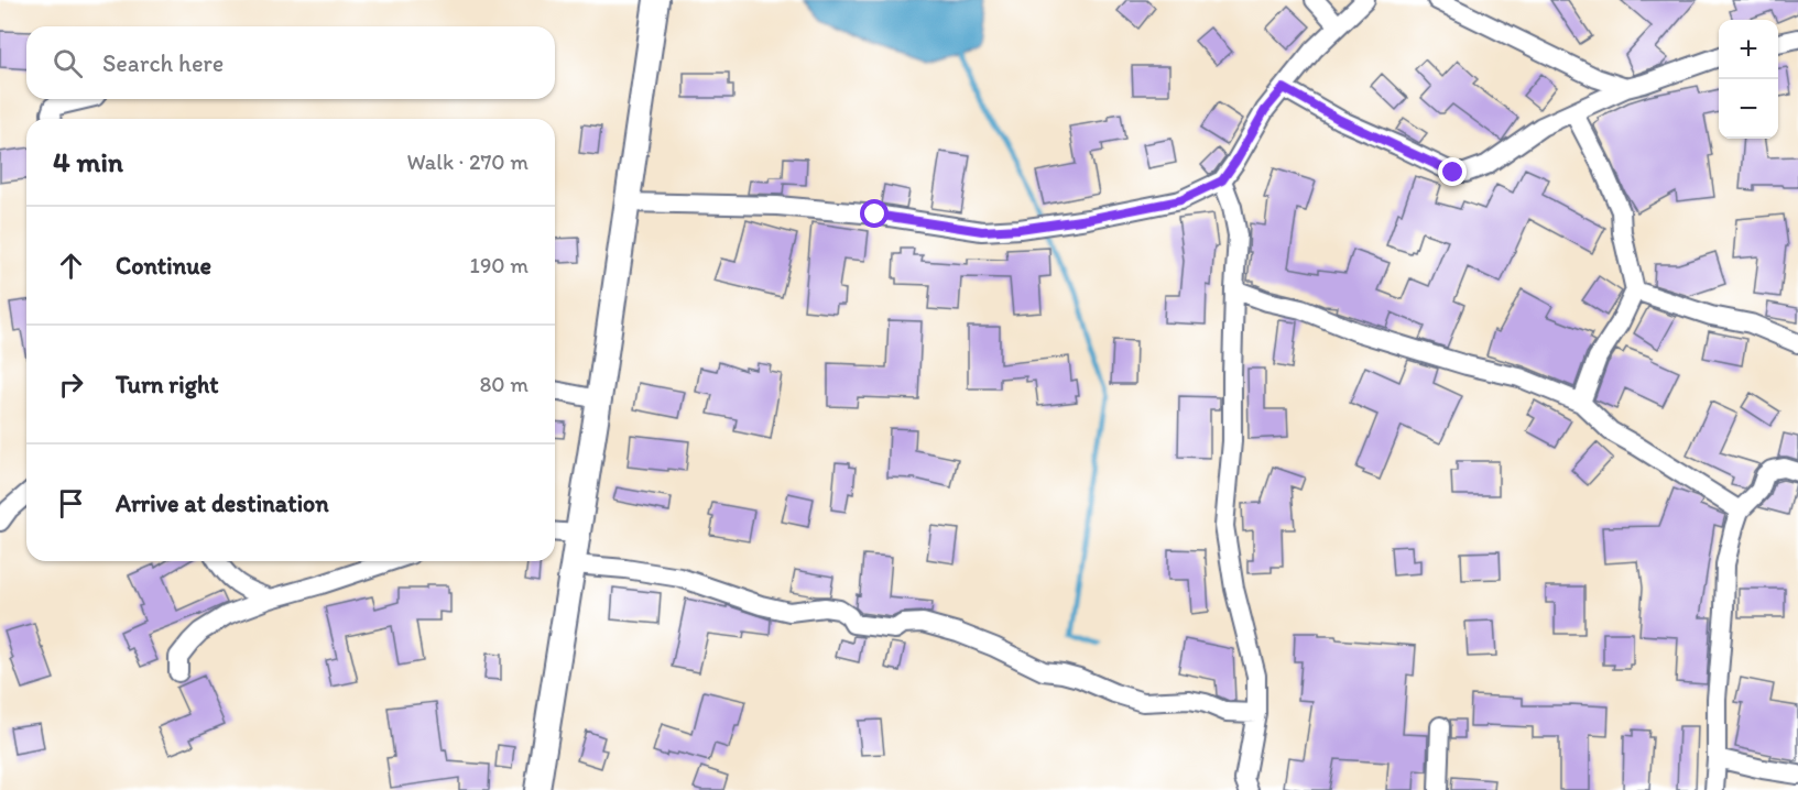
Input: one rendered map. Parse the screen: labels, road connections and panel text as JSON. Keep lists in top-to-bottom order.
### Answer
{
  "page": {
    "map_buttons": ["+", "−"],
    "search": "Search here",
    "heading": ["4 min", "Walk · 270 m"],
    "list": [
      ["Continue", "190 m"],
      ["Turn right", "80 m"],
      "Arrive at destination"
    ]
  }
}
